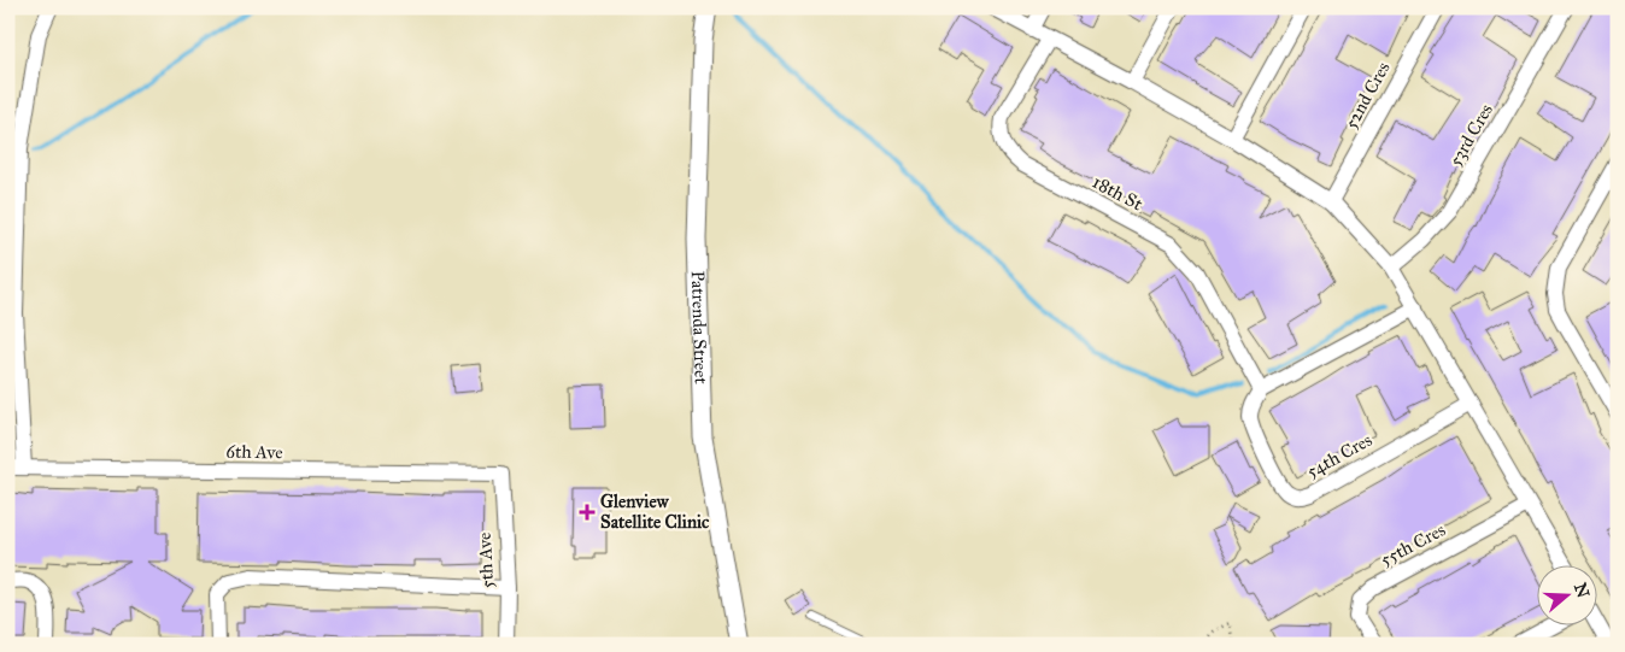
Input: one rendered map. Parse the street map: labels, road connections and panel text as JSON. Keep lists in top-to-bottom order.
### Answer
{
  "streets": {
    "street": [
      "52nd Cres",
      "53rd Cres",
      "18th St",
      "Patrenda Street",
      "6th Ave",
      "54th Cres",
      "55th Cres",
      "5th Ave"
    ]
  },
  "crossings": [
    ["18th St", "54th Cres"],
    ["6th Ave", "5th Ave"]
  ],
  "places": {
    "health": ["Glenview Satellite Clinic"]
  },
  "north": "right"
}
